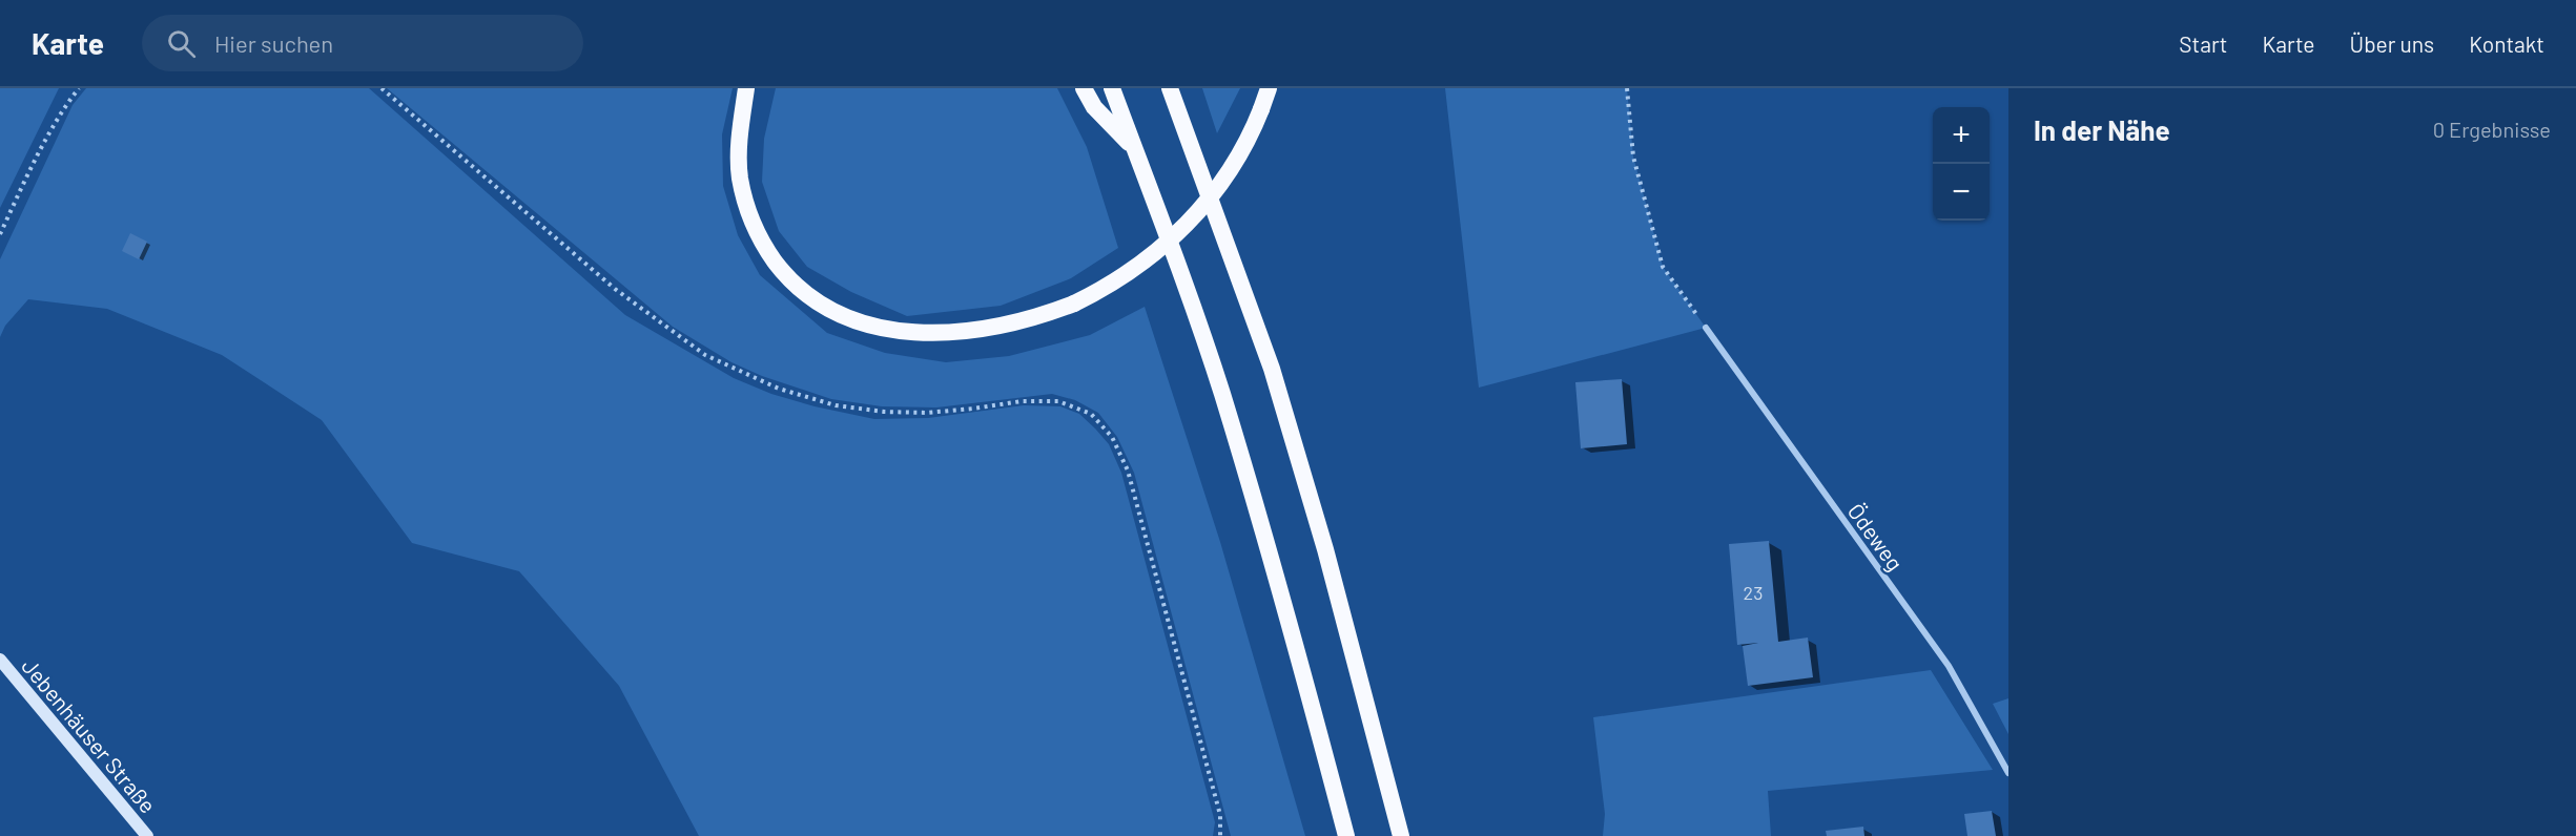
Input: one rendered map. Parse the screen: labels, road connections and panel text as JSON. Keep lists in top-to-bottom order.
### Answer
{
  "streets": {
    "main road": ["Jebenhäuser Straße"],
    "street": ["Ödeweg"]
  },
  "house_numbers": ["23"],
  "page": {
    "header": "Karte",
    "search": "Hier suchen",
    "nav": [
      "Start",
      "Karte",
      "Über uns",
      "Kontakt"
    ],
    "heading": ["In der Nähe", "0 Ergebnisse"],
    "map_buttons": ["+", "−"]
  }
}
